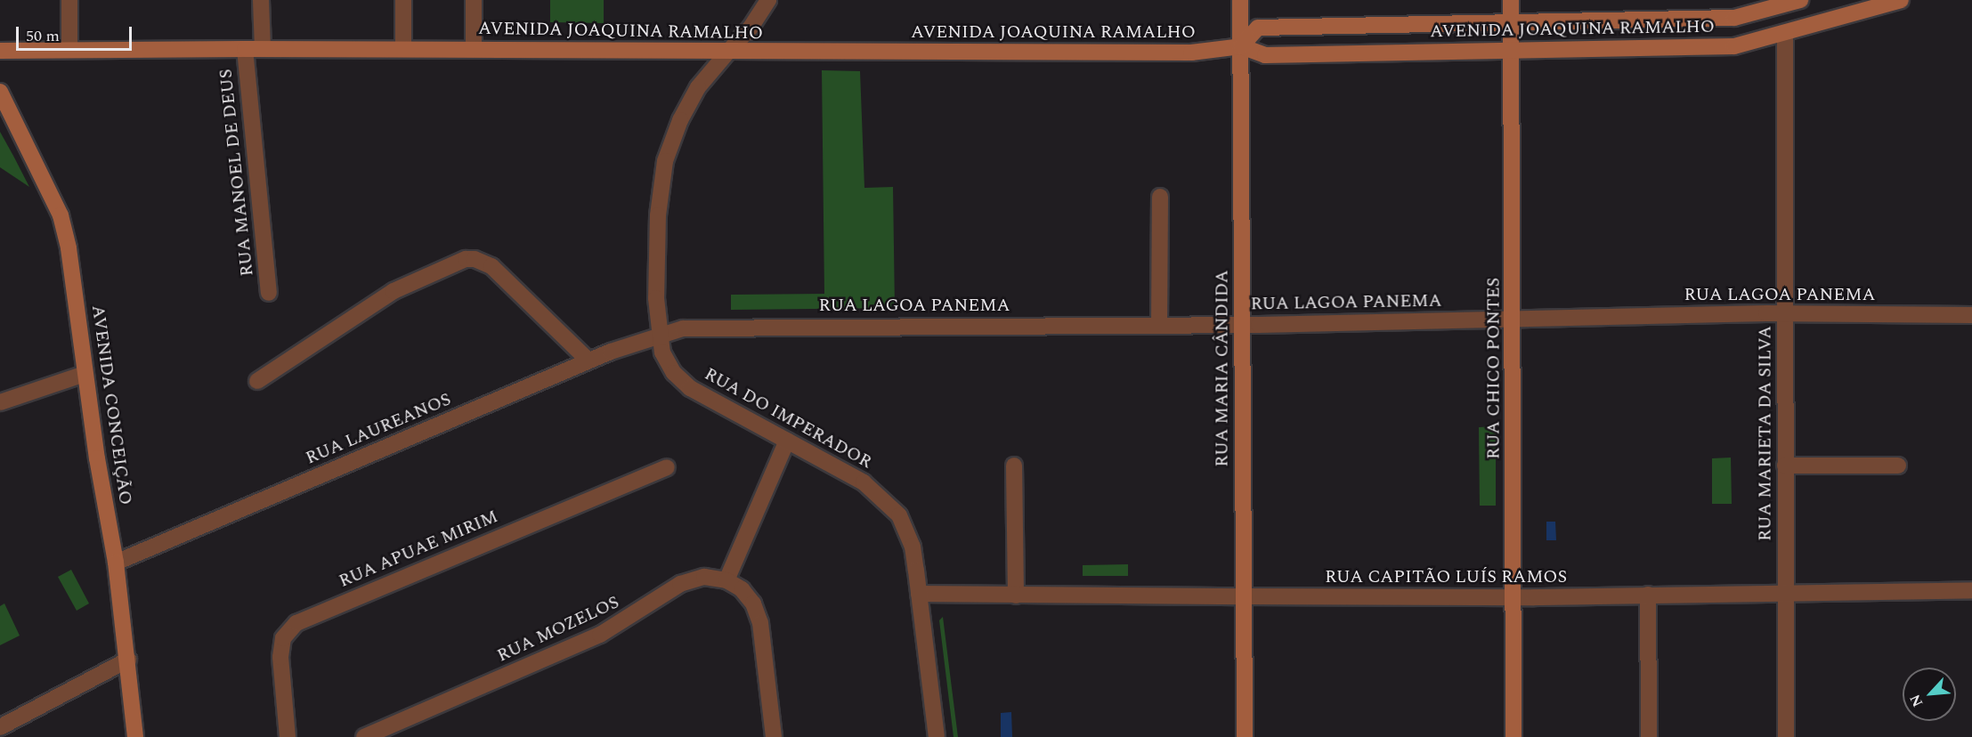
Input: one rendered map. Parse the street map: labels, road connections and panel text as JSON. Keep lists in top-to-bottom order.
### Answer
{
  "streets": {
    "main road": [
      "AVENIDA JOAQUINA RAMALHO",
      "RUA MARIA CÂNDIDA",
      "RUA CHICO PONTES",
      "AVENIDA CONCEIÇÃO"
    ],
    "street": [
      "RUA MANOEL DE DEUS",
      "RUA LAGOA PANEMA",
      "RUA DO IMPERADOR",
      "RUA LAUREANOS",
      "RUA MARIETA DA SILVA",
      "RUA APUAE MIRIM",
      "RUA CAPITÃO LUÍS RAMOS",
      "RUA MOZELOS"
    ]
  },
  "crossings": [
    ["AVENIDA JOAQUINA RAMALHO", "RUA MANOEL DE DEUS"],
    ["AVENIDA JOAQUINA RAMALHO", "RUA MARIA CÂNDIDA"],
    ["AVENIDA JOAQUINA RAMALHO", "RUA CHICO PONTES"],
    ["AVENIDA JOAQUINA RAMALHO", "RUA DO IMPERADOR"],
    ["AVENIDA JOAQUINA RAMALHO", "RUA MARIETA DA SILVA"],
    ["RUA LAGOA PANEMA", "RUA MARIA CÂNDIDA"],
    ["RUA LAGOA PANEMA", "RUA CHICO PONTES"],
    ["RUA LAGOA PANEMA", "RUA DO IMPERADOR"],
    ["RUA LAGOA PANEMA", "RUA LAUREANOS"],
    ["RUA LAGOA PANEMA", "RUA MARIETA DA SILVA"],
    ["RUA MARIA CÂNDIDA", "RUA CAPITÃO LUÍS RAMOS"],
    ["RUA CHICO PONTES", "RUA CAPITÃO LUÍS RAMOS"],
    ["AVENIDA CONCEIÇÃO", "RUA LAUREANOS"],
    ["RUA DO IMPERADOR", "RUA LAUREANOS"],
    ["RUA DO IMPERADOR", "RUA CAPITÃO LUÍS RAMOS"],
    ["RUA MARIETA DA SILVA", "RUA CAPITÃO LUÍS RAMOS"]
  ],
  "scale_bar": "50 m",
  "north": "bottom left"
}
